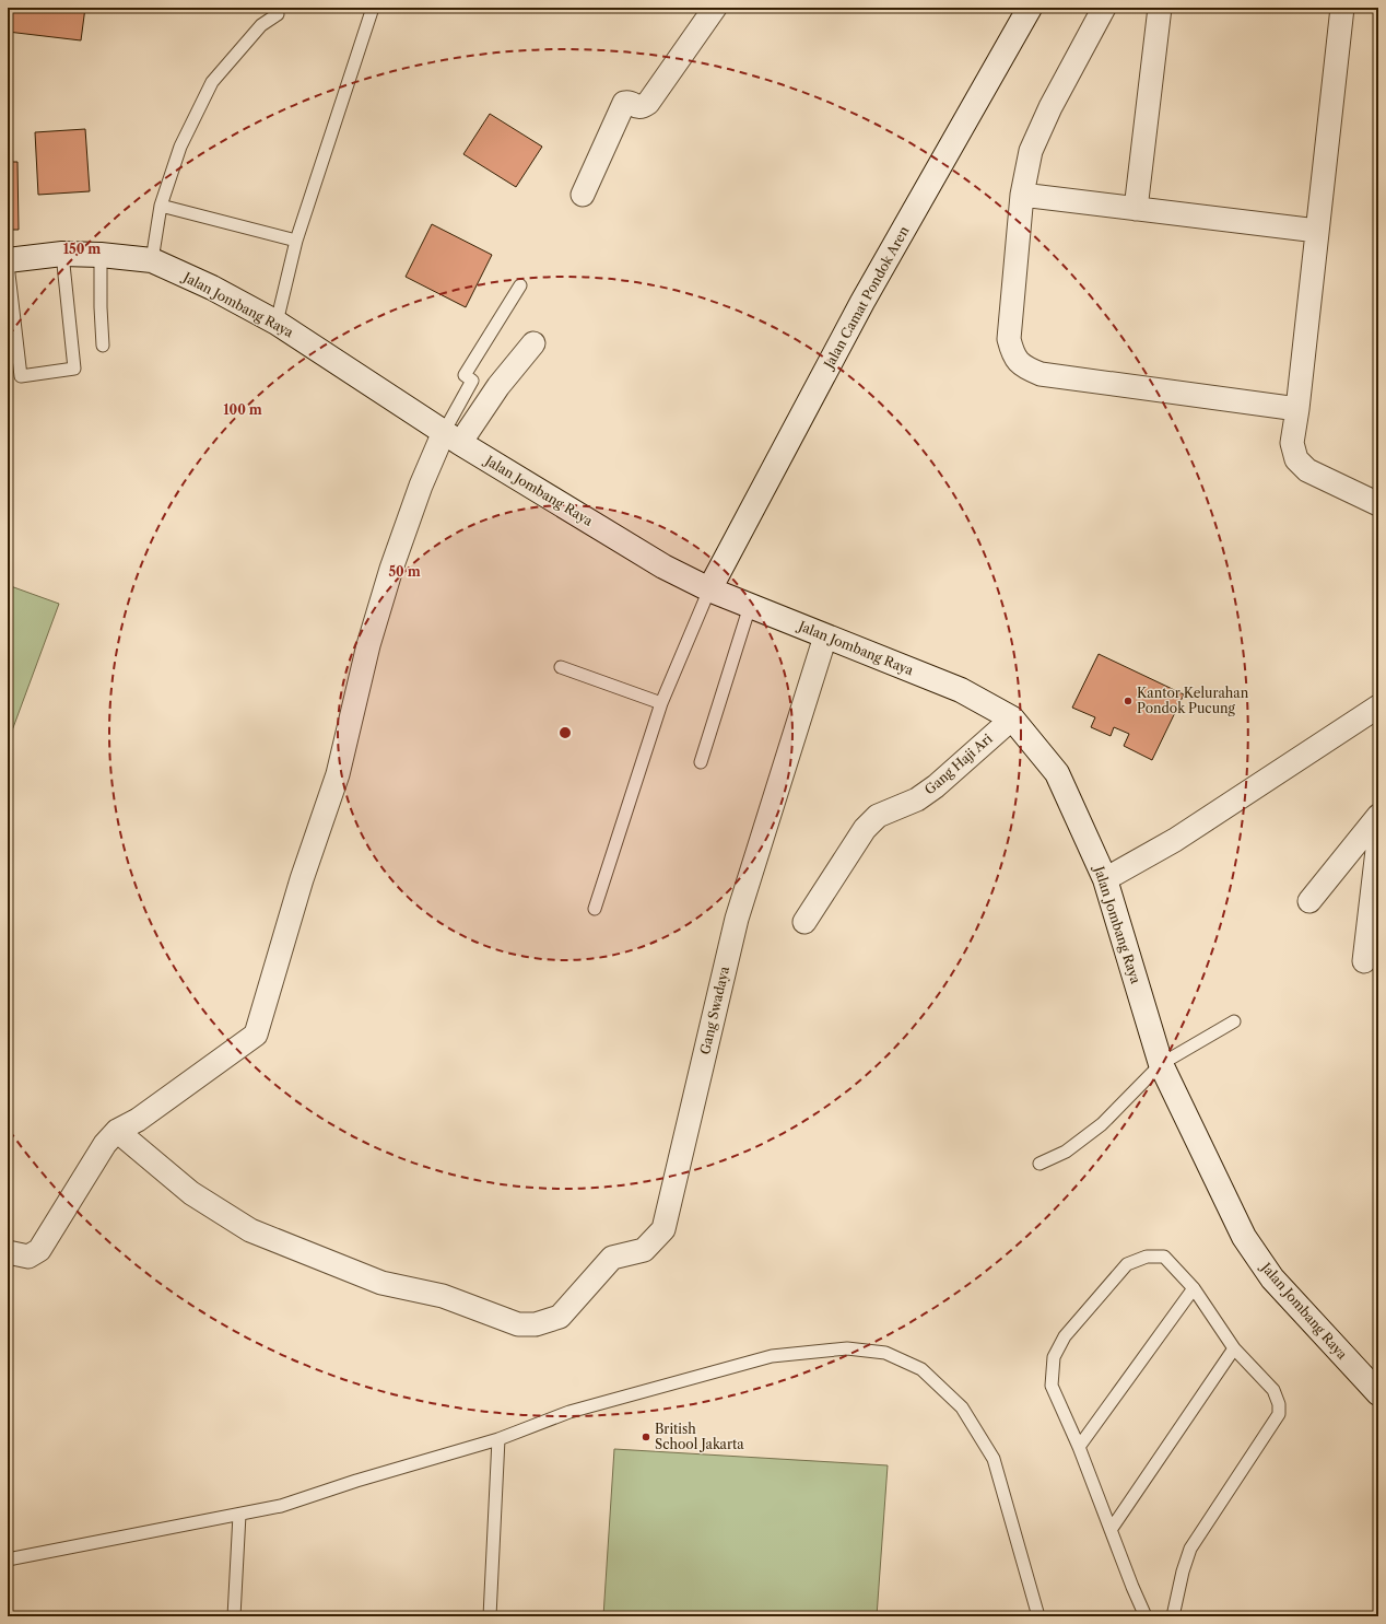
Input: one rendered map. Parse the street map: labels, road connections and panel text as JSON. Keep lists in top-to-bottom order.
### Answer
{
  "streets": {
    "main road": ["Jalan Camat Pondok Aren", "Jalan Jombang Raya"],
    "street": ["Gang Haji Ari", "Gang Swadaya"]
  },
  "crossings": [
    ["Jalan Camat Pondok Aren", "Jalan Jombang Raya"],
    ["Jalan Jombang Raya", "Gang Haji Ari"],
    ["Jalan Jombang Raya", "Gang Swadaya"]
  ],
  "places": ["Kantor Kelurahan Pondok Pucung", "British School Jakarta"],
  "rings": ["150 m", "100 m", "50 m"]
}
